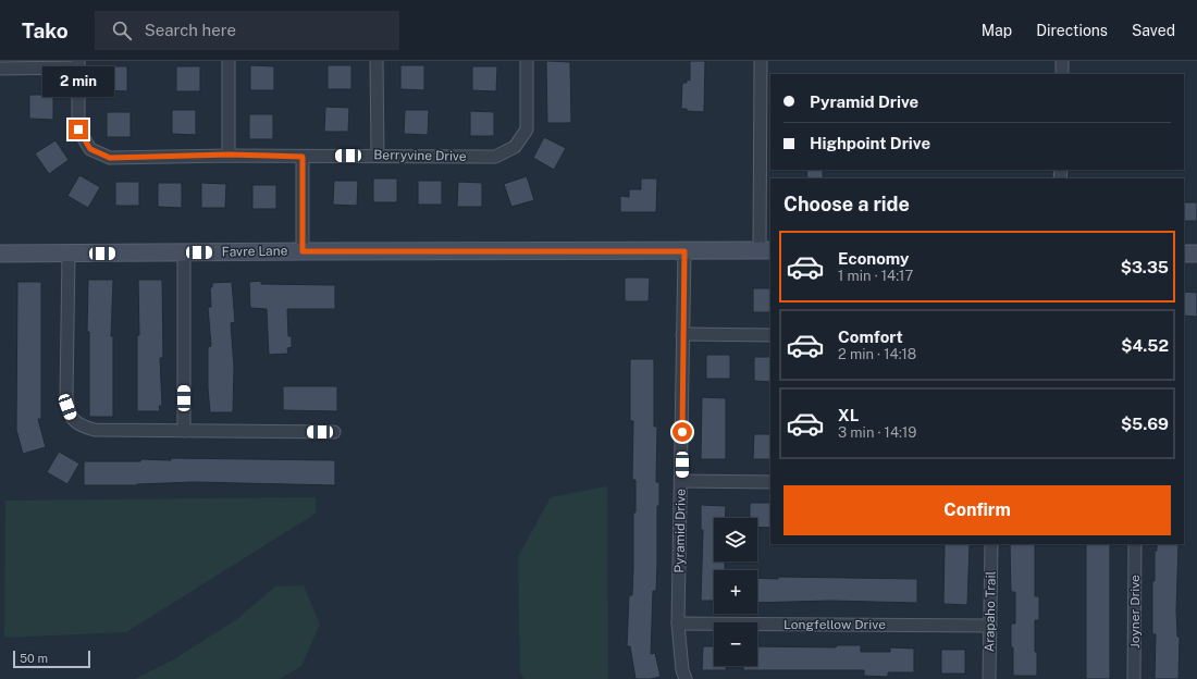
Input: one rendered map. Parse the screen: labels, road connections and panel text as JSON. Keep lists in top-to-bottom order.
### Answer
{
  "streets": {
    "street": [
      "Berryvine Drive",
      "Favre Lane",
      "Pyramid Drive",
      "Arapaho Trail",
      "Joyner Drive",
      "Longfellow Drive"
    ]
  },
  "crossings": [
    ["Favre Lane", "Pyramid Drive"],
    ["Pyramid Drive", "Longfellow Drive"],
    ["Arapaho Trail", "Longfellow Drive"]
  ],
  "scale_bar": "50 m",
  "page": {
    "header": "Tako",
    "search": "Search here",
    "nav": ["Map", "Directions", "Saved"],
    "bubble": "2 min",
    "banner": ["Pyramid Drive", "Highpoint Drive"],
    "heading": "Choose a ride",
    "list": [
      {
        "name": "Economy",
        "note": "1 min · 14:17",
        "value": "$3.35"
      },
      {
        "name": "Comfort",
        "note": "2 min · 14:18",
        "value": "$4.52"
      },
      {
        "name": "XL",
        "note": "3 min · 14:19",
        "value": "$5.69"
      }
    ],
    "buttons": "Confirm",
    "map_buttons": ["+", "−"],
    "scale": "50 m"
  }
}
